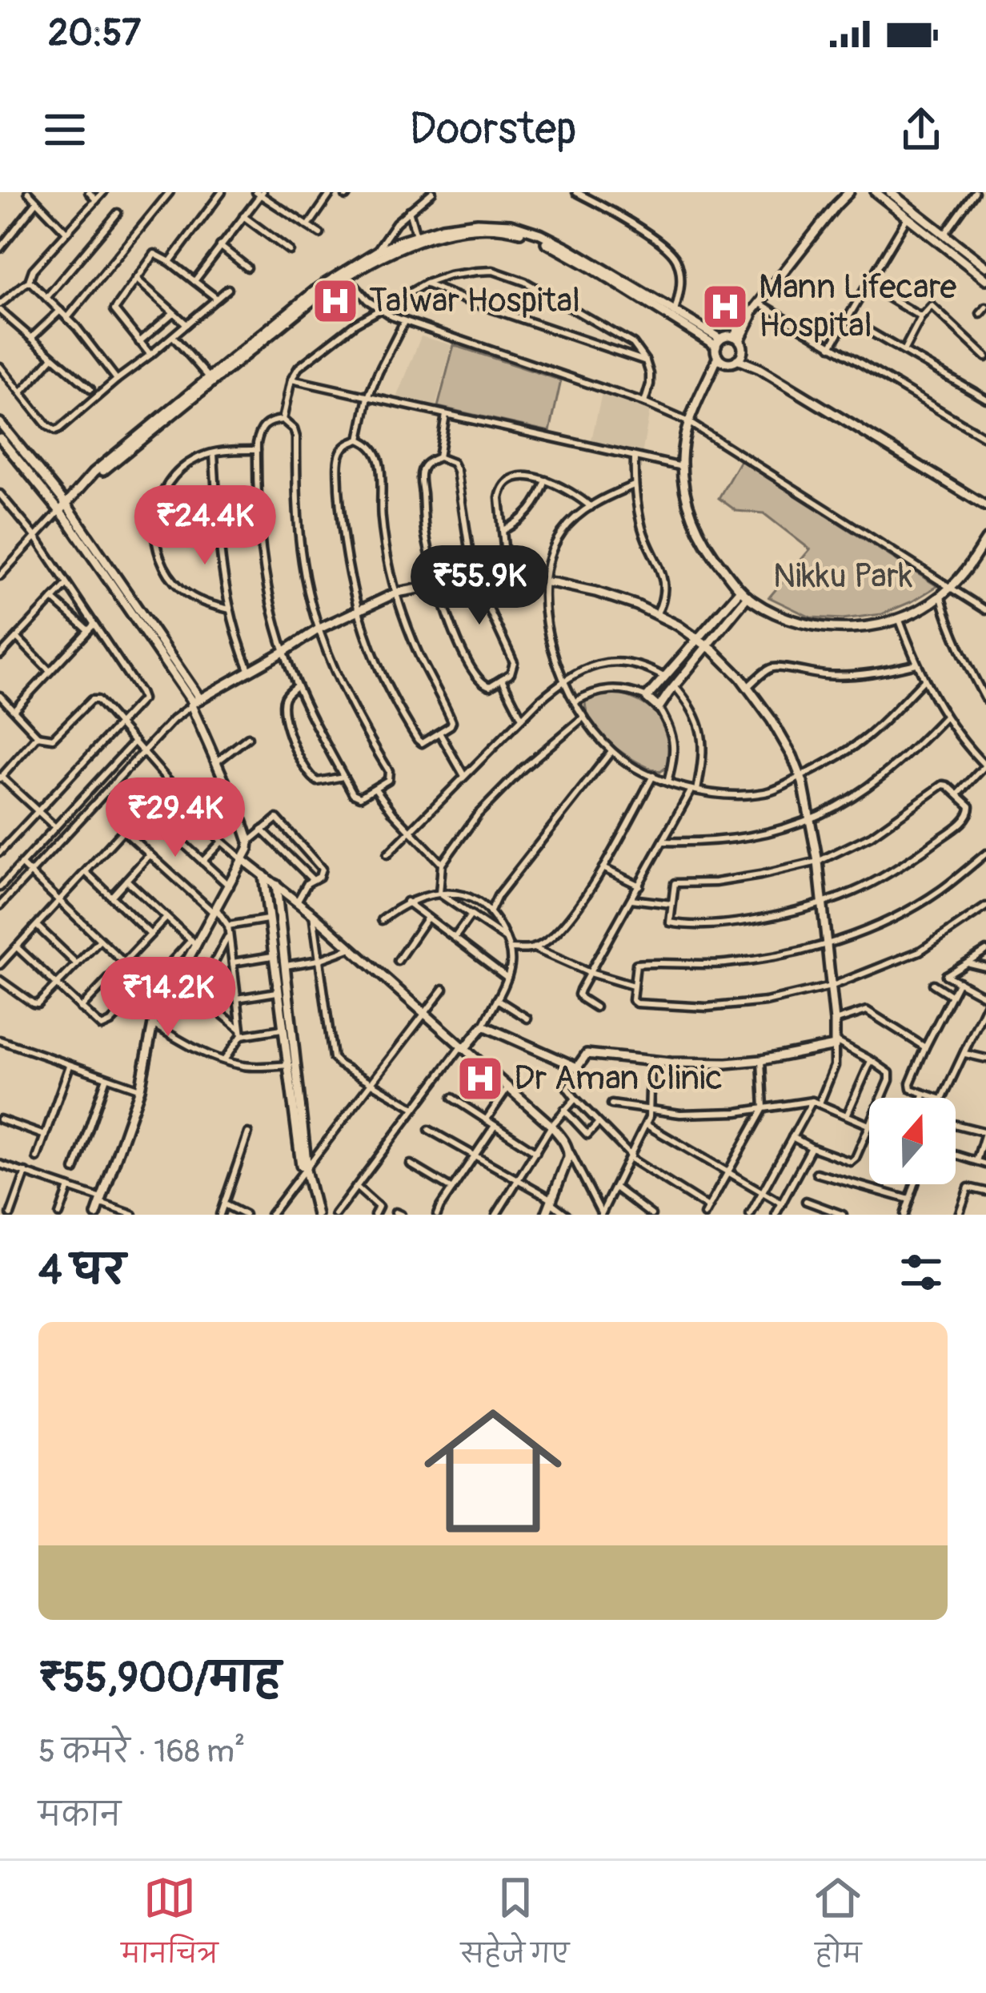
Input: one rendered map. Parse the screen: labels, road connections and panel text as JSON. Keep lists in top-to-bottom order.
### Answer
{
  "parks": ["Nikku Park"],
  "places": {
    "hospital": ["Talwar Hospital", "Mann Lifecare Hospital", "Dr Aman Clinic"]
  },
  "north": "top",
  "page": {
    "status": "20:57",
    "header": "Doorstep",
    "price": [
      "₹24.4K",
      "₹55.9K",
      "₹29.4K",
      "₹14.2K"
    ],
    "heading": "4 घर",
    "list": [
      {
        "name": "₹55,900/माह",
        "note": "5 कमरे · 168 m² · मकान"
      }
    ],
    "tabs": ["मानचित्र", "सहेजे गए", "होम"]
  }
}
